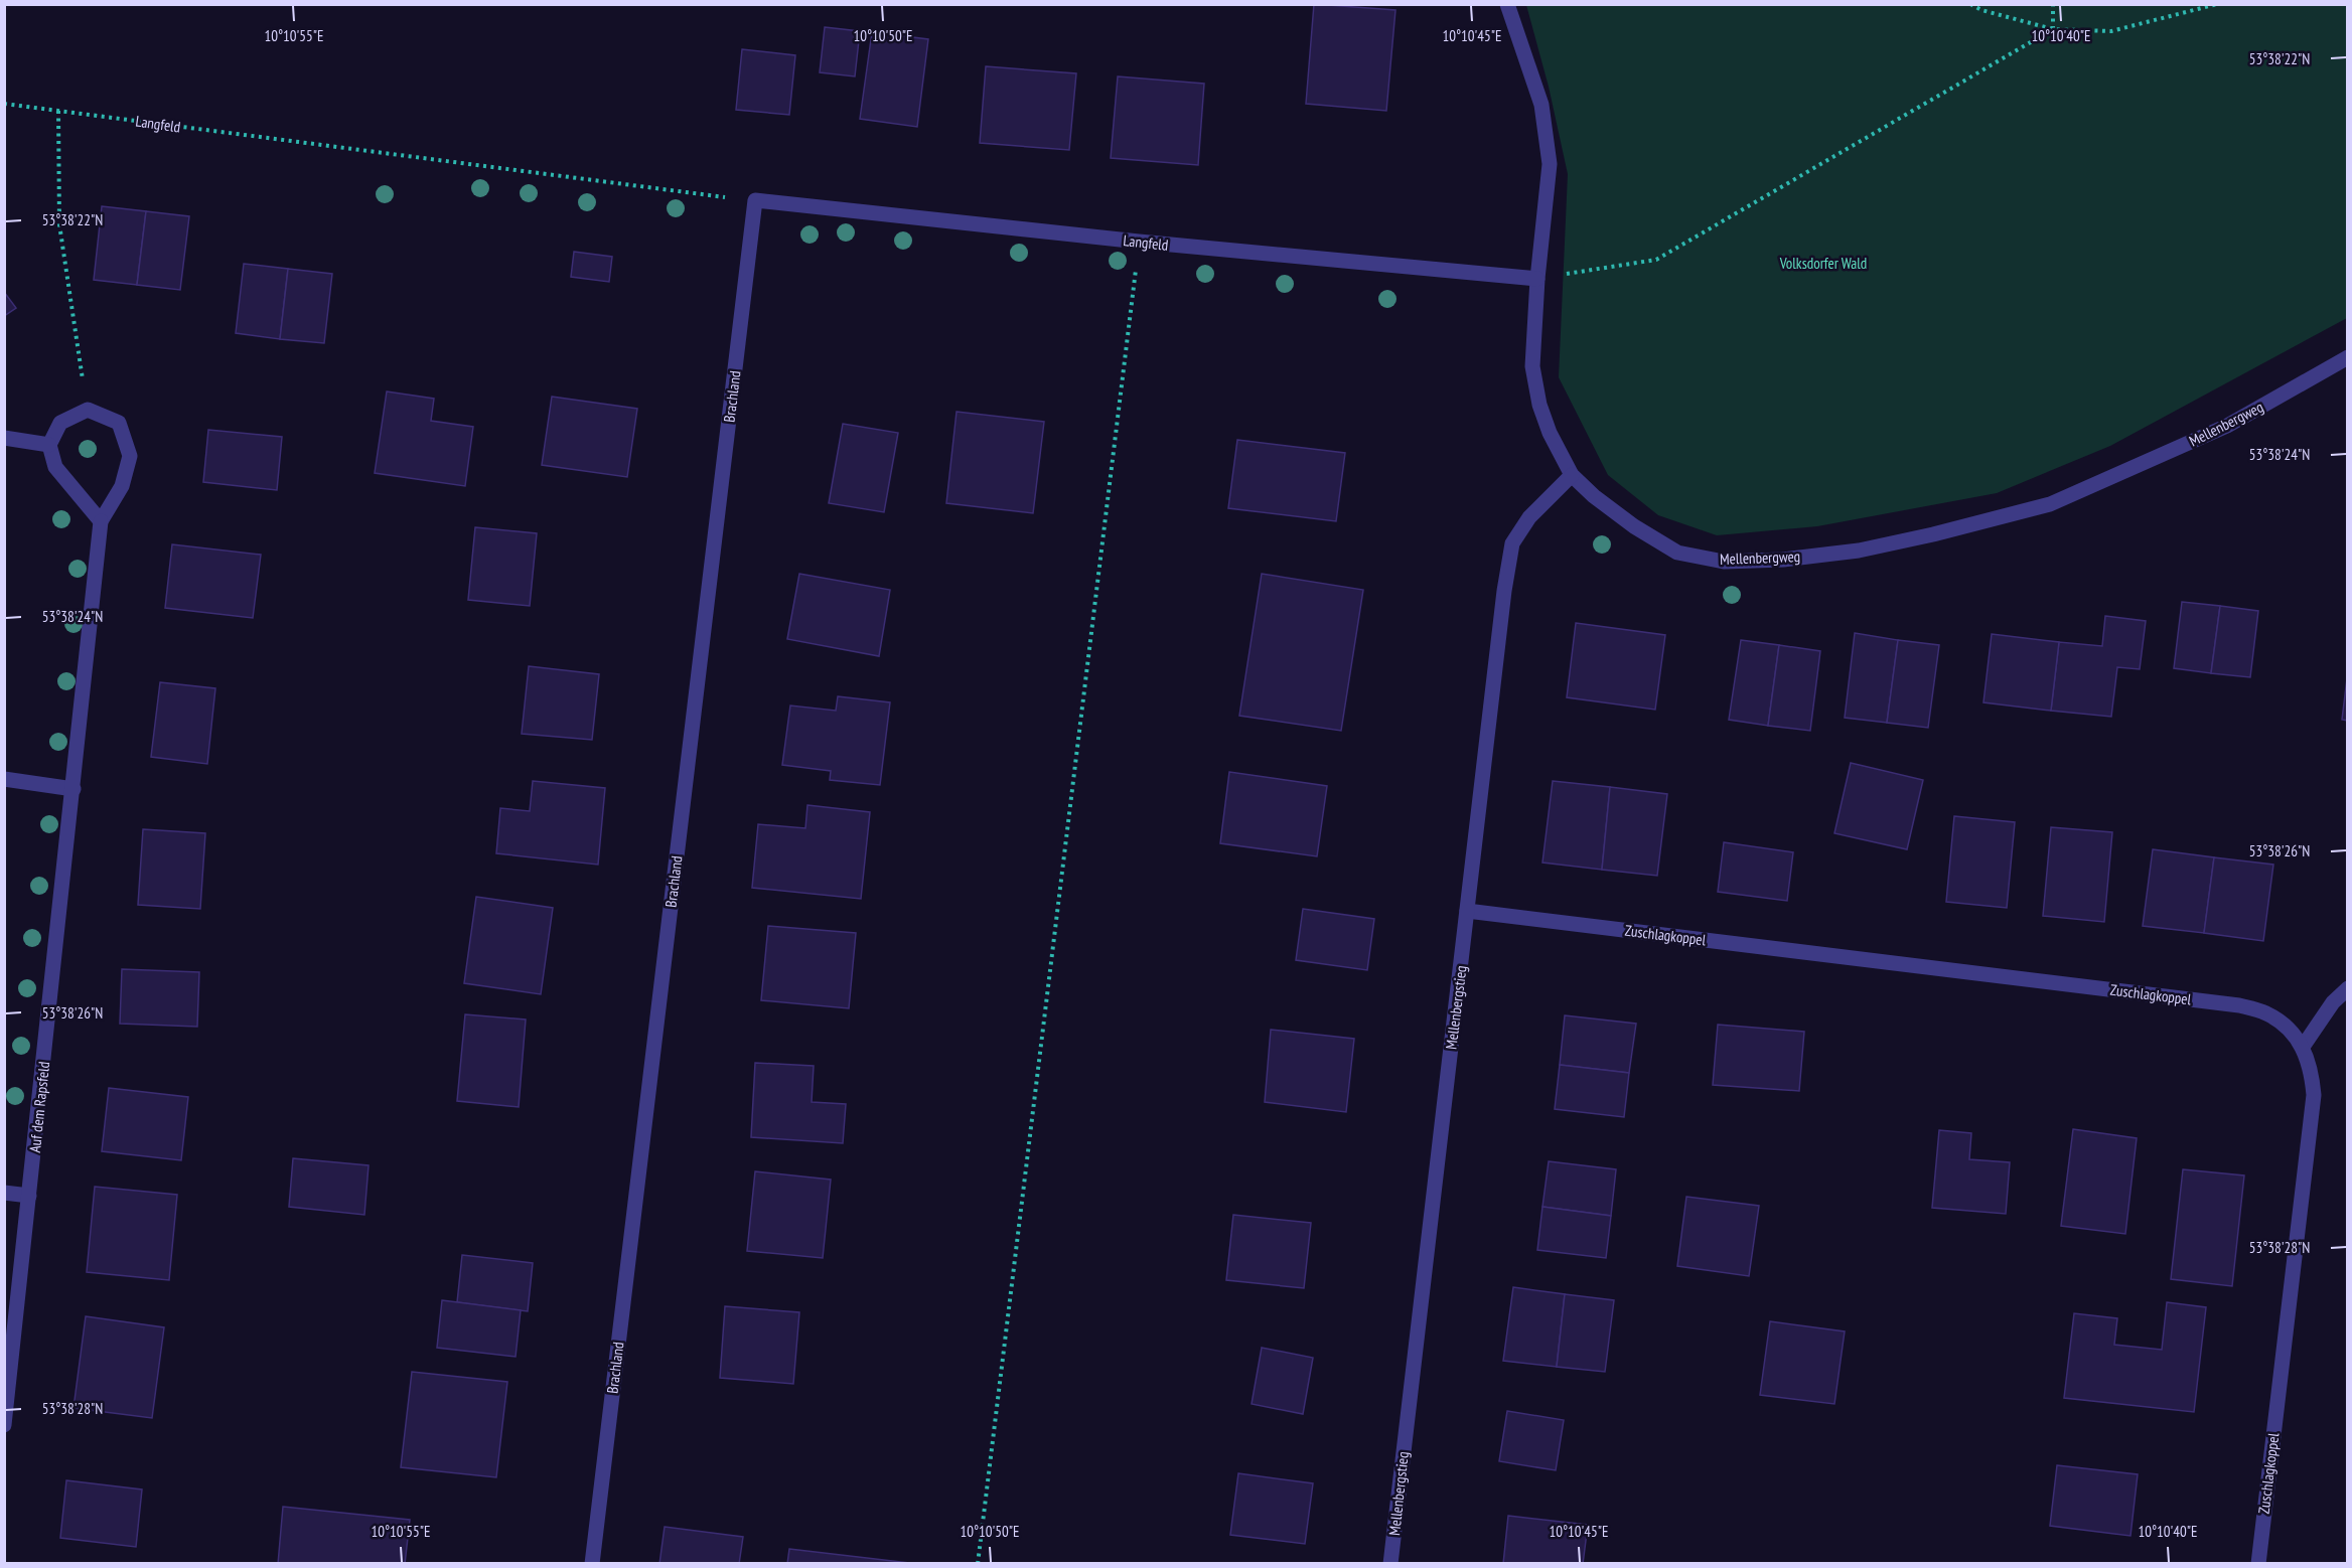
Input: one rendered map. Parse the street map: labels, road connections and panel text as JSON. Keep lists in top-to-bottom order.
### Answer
{
  "streets": {
    "street": [
      "Langfeld",
      "Brachland",
      "Mellenbergweg",
      "Zuschlagkoppel",
      "Mellenbergstieg",
      "Auf dem Rapsfeld"
    ]
  },
  "crossings": [
    ["Langfeld", "Brachland"],
    ["Langfeld", "Mellenbergweg"],
    ["Mellenbergweg", "Mellenbergstieg"],
    ["Zuschlagkoppel", "Mellenbergstieg"]
  ],
  "parks": ["Volksdorfer Wald"],
  "coordinates": [
    "10°10'55\"E",
    "10°10'50\"E",
    "10°10'45\"E",
    "10°10'40\"E",
    "53°38'22\"N",
    "53°38'24\"N",
    "53°38'26\"N",
    "53°38'28\"N"
  ]
}
